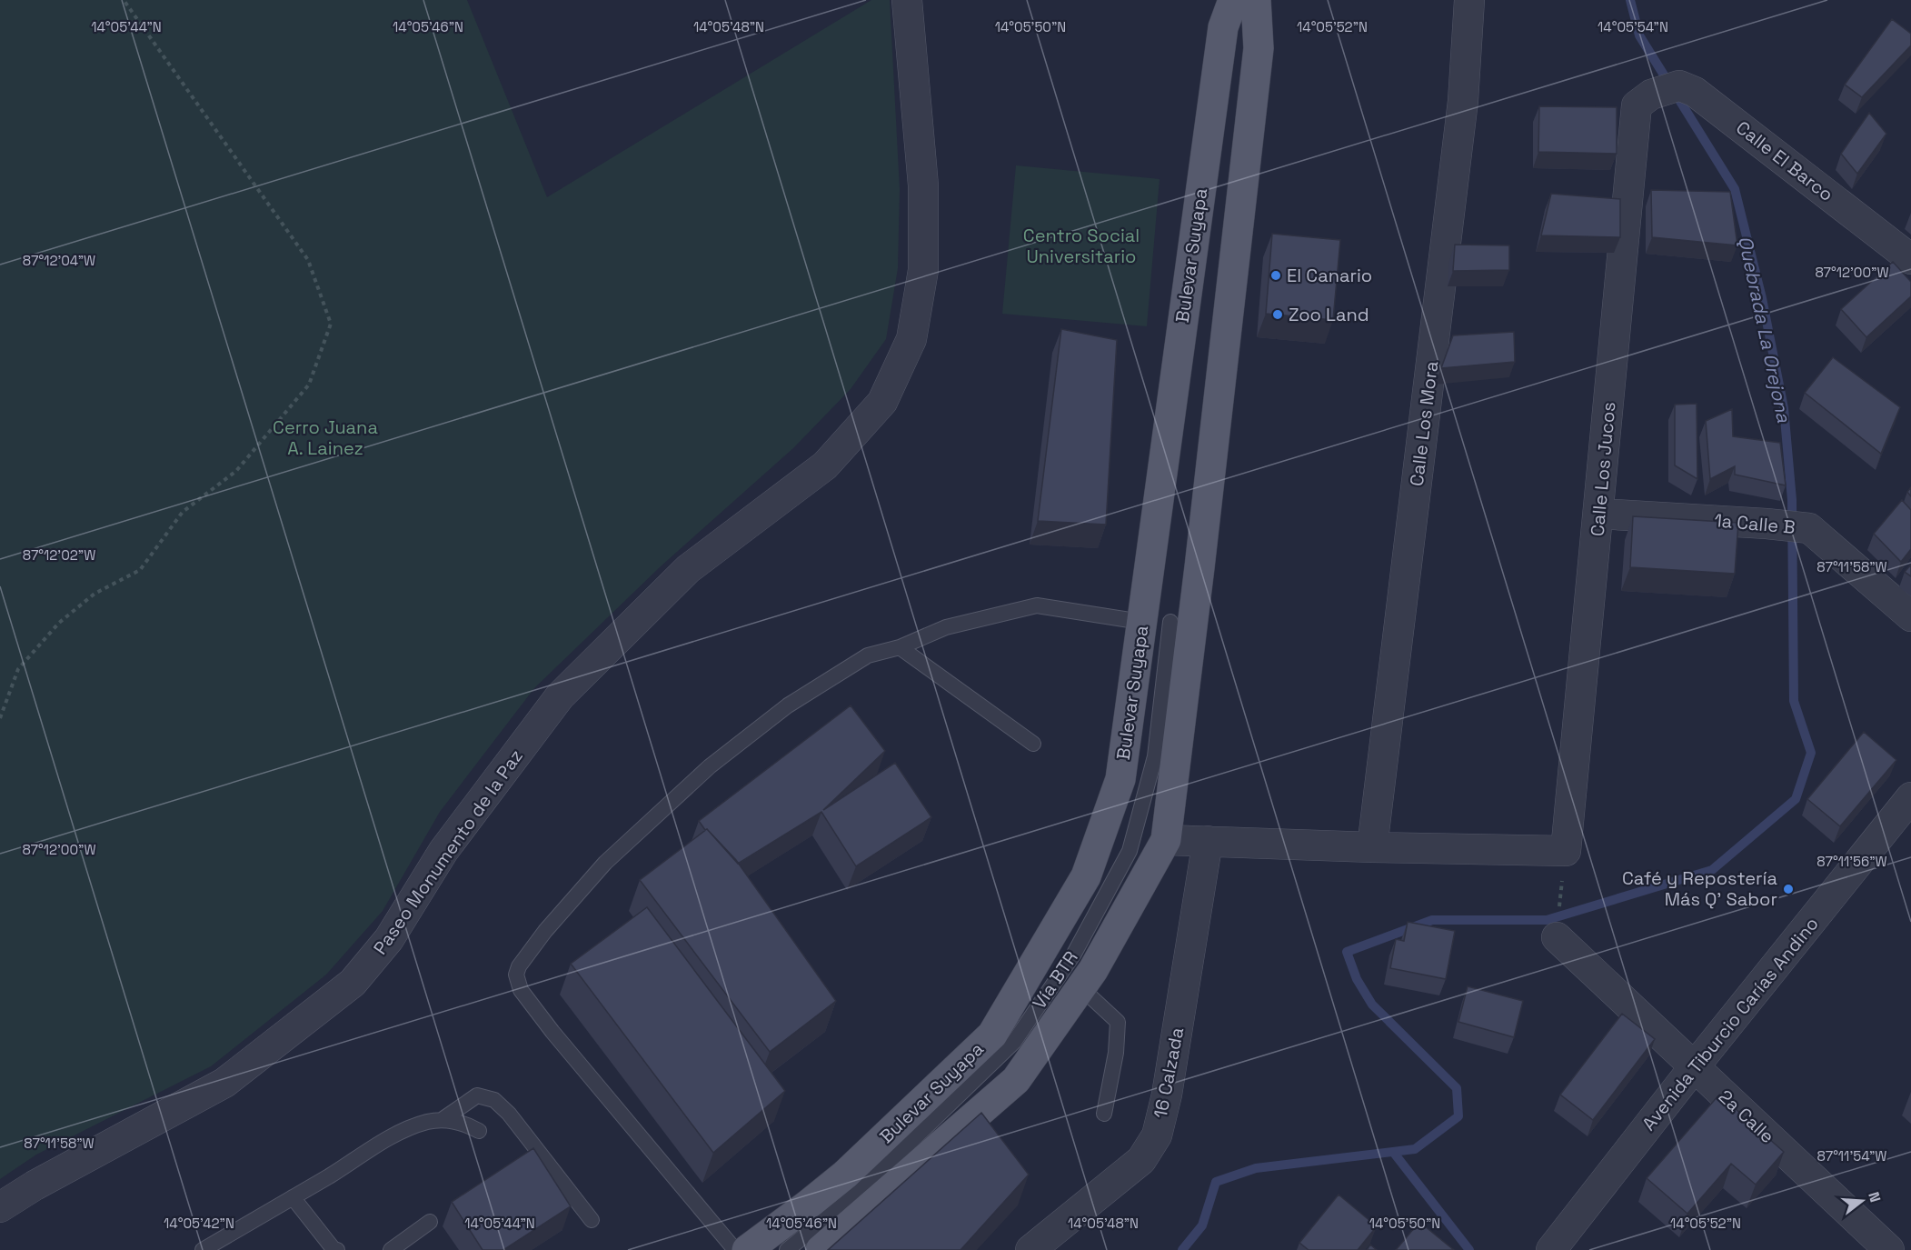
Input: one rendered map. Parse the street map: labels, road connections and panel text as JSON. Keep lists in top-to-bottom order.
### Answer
{
  "streets": {
    "main road": ["Bulevar Suyapa"],
    "street": [
      "Calle El Barco",
      "Calle Los Mora",
      "Calle Los Jucos",
      "1a Calle B",
      "Paseo Monumento de la Paz",
      "Avenida Tiburcio Carías Andino",
      "16 Calzada",
      "2a Calle"
    ],
    "lane": ["Vía BTR"]
  },
  "crossings": [
    ["Calle El Barco", "Calle Los Jucos"],
    ["Bulevar Suyapa", "Vía BTR"],
    ["Calle Los Jucos", "1a Calle B"],
    ["Avenida Tiburcio Carías Andino", "2a Calle"]
  ],
  "water": ["Quebrada La Orejona"],
  "parks": ["Centro Social Universitario", "Cerro Juana A. Lainez"],
  "places": ["El Canario", "Zoo Land", "Café y Repostería Más Q' Sabor"],
  "north": "right",
  "coordinates": [
    "14°05'44\"N",
    "14°05'46\"N",
    "14°05'48\"N",
    "14°05'50\"N",
    "14°05'52\"N",
    "14°05'54\"N",
    "87°12'04\"W",
    "87°12'00\"W",
    "87°12'02\"W",
    "87°11'58\"W",
    "87°11'56\"W",
    "87°11'54\"W",
    "14°05'42\"N"
  ]
}
